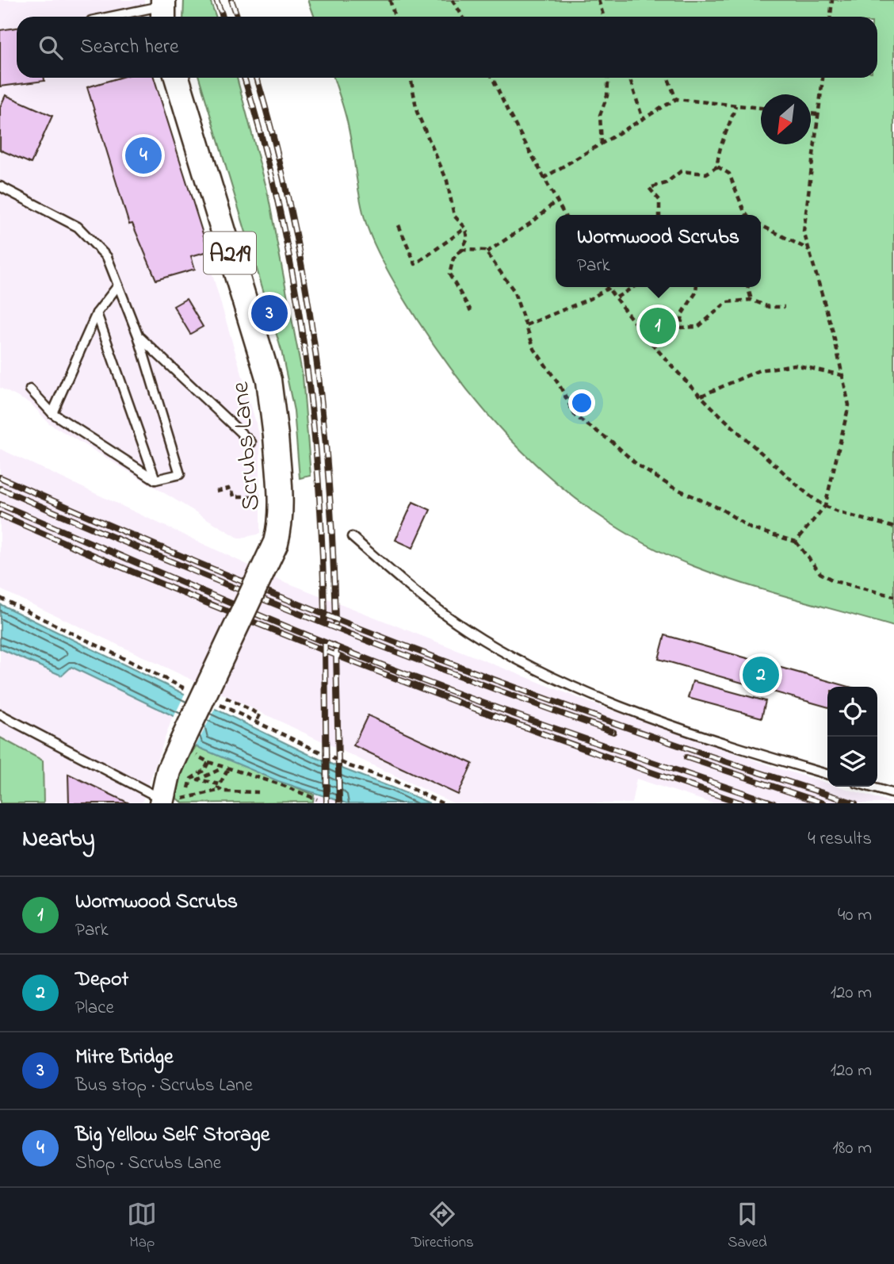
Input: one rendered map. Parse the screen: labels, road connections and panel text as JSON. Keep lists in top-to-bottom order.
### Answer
{
  "streets": {
    "main road": ["A219", "Scrubs Lane"]
  },
  "north": "bottom left",
  "page": {
    "search": "Search here",
    "pins": [
      "4",
      "3",
      "1",
      "2"
    ],
    "popup": ["Wormwood Scrubs", "Park"],
    "heading": ["Nearby", "4 results"],
    "list": [
      {
        "mark": "1",
        "name": "Wormwood Scrubs",
        "note": "Park",
        "value": "40 m"
      },
      {
        "mark": "2",
        "name": "Depot",
        "note": "Place",
        "value": "120 m"
      },
      {
        "mark": "3",
        "name": "Mitre Bridge",
        "note": "Bus stop · Scrubs Lane",
        "value": "120 m"
      },
      {
        "mark": "4",
        "name": "Big Yellow Self Storage",
        "note": "Shop · Scrubs Lane",
        "value": "180 m"
      }
    ],
    "nav": ["Map", "Directions", "Saved"]
  }
}
